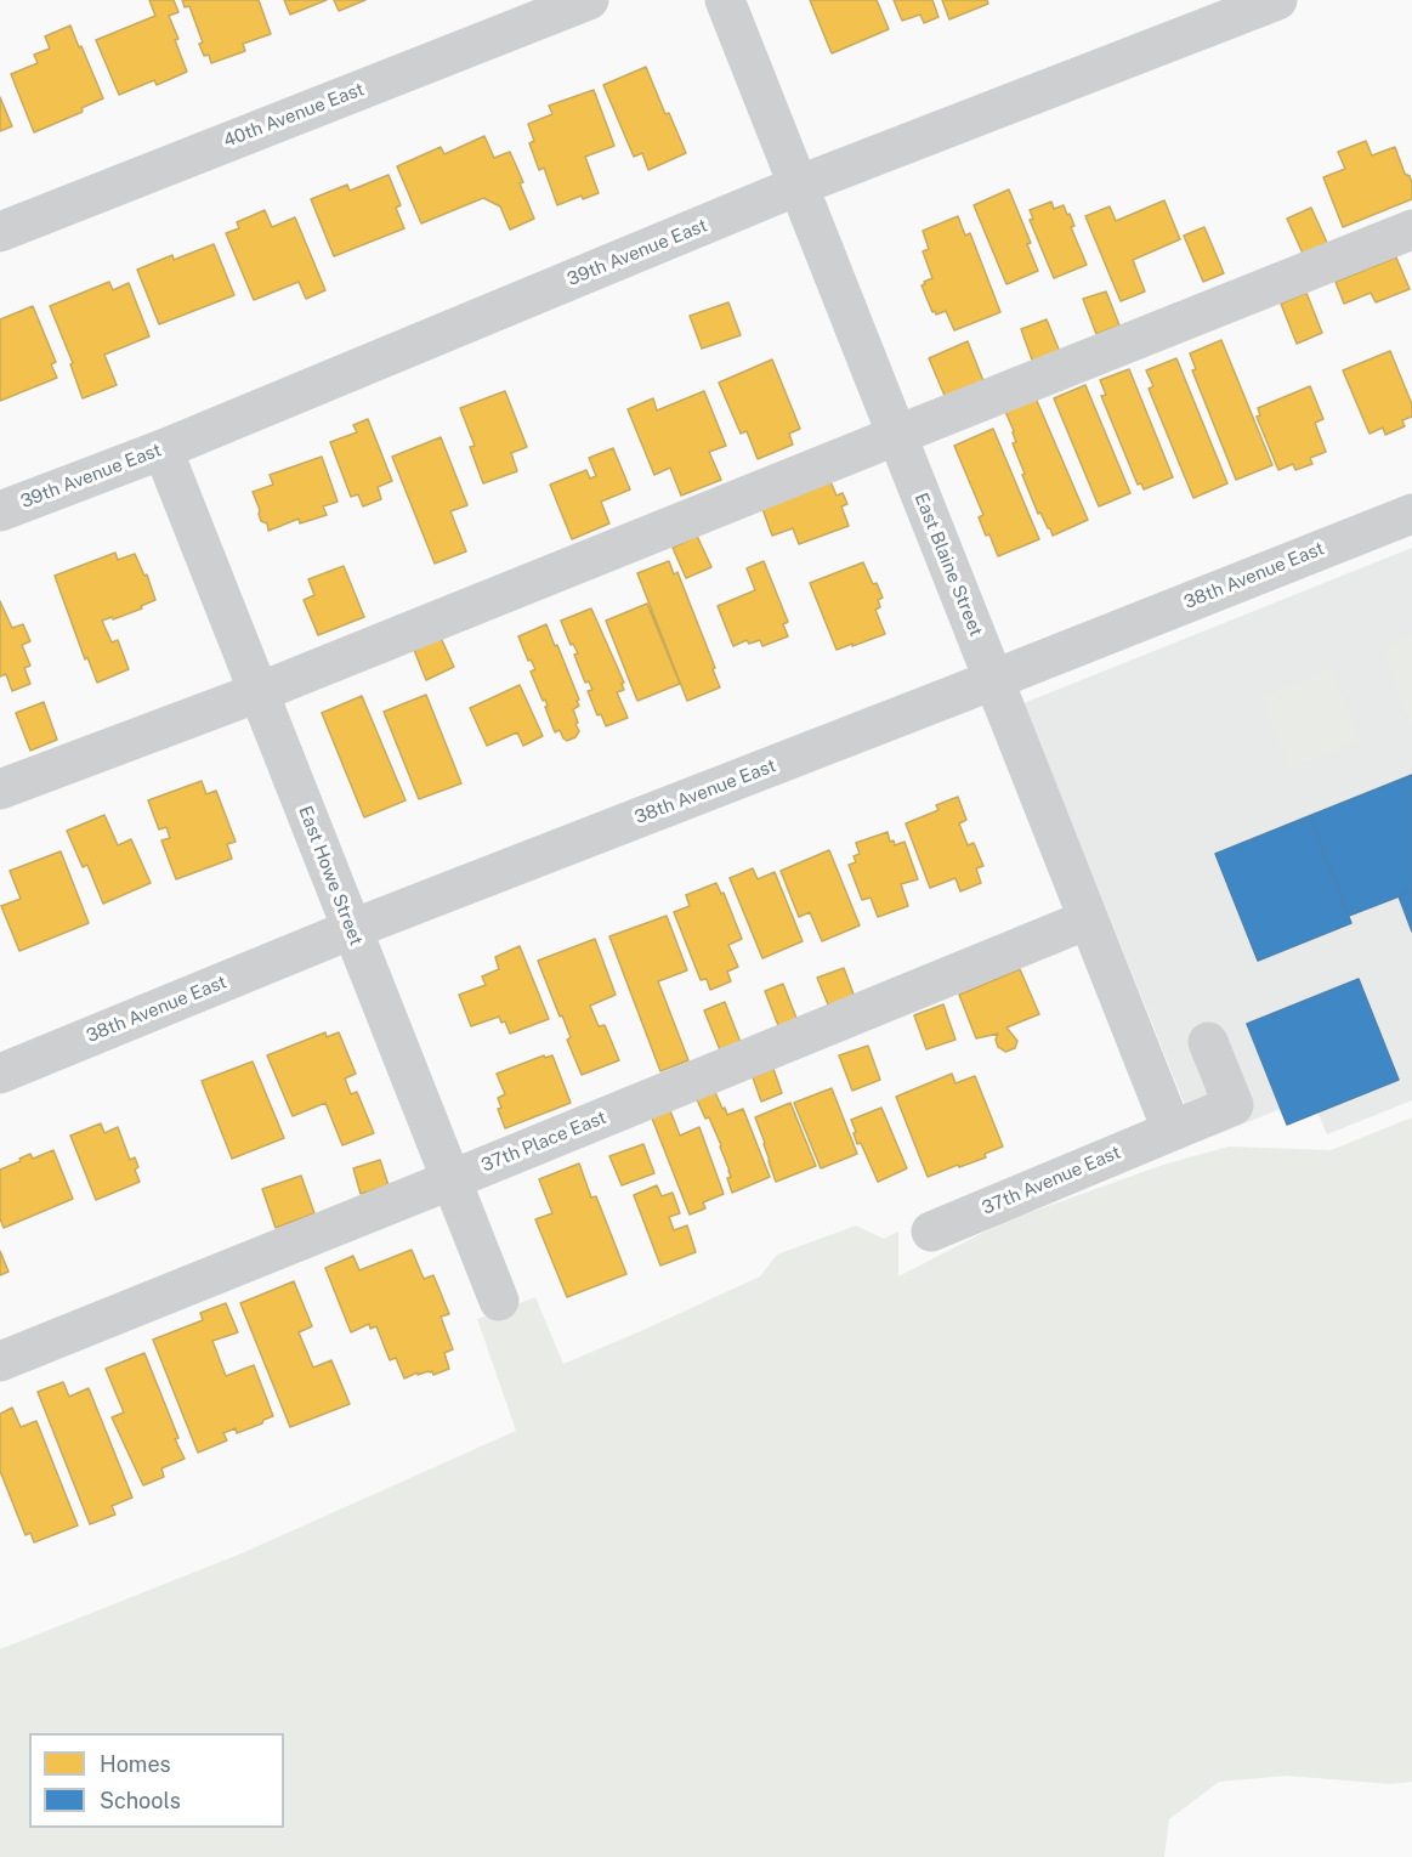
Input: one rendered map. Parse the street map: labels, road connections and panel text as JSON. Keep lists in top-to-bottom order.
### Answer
{
  "streets": {
    "street": [
      "40th Avenue East",
      "39th Avenue East",
      "East Blaine Street",
      "38th Avenue East",
      "East Howe Street",
      "37th Place East",
      "37th Avenue East"
    ]
  },
  "crossings": [
    ["39th Avenue East", "East Blaine Street"],
    ["39th Avenue East", "East Howe Street"],
    ["East Blaine Street", "38th Avenue East"],
    ["East Blaine Street", "37th Place East"],
    ["East Blaine Street", "37th Avenue East"],
    ["38th Avenue East", "East Howe Street"],
    ["East Howe Street", "37th Place East"]
  ],
  "legend": ["Homes", "Schools"]
}
